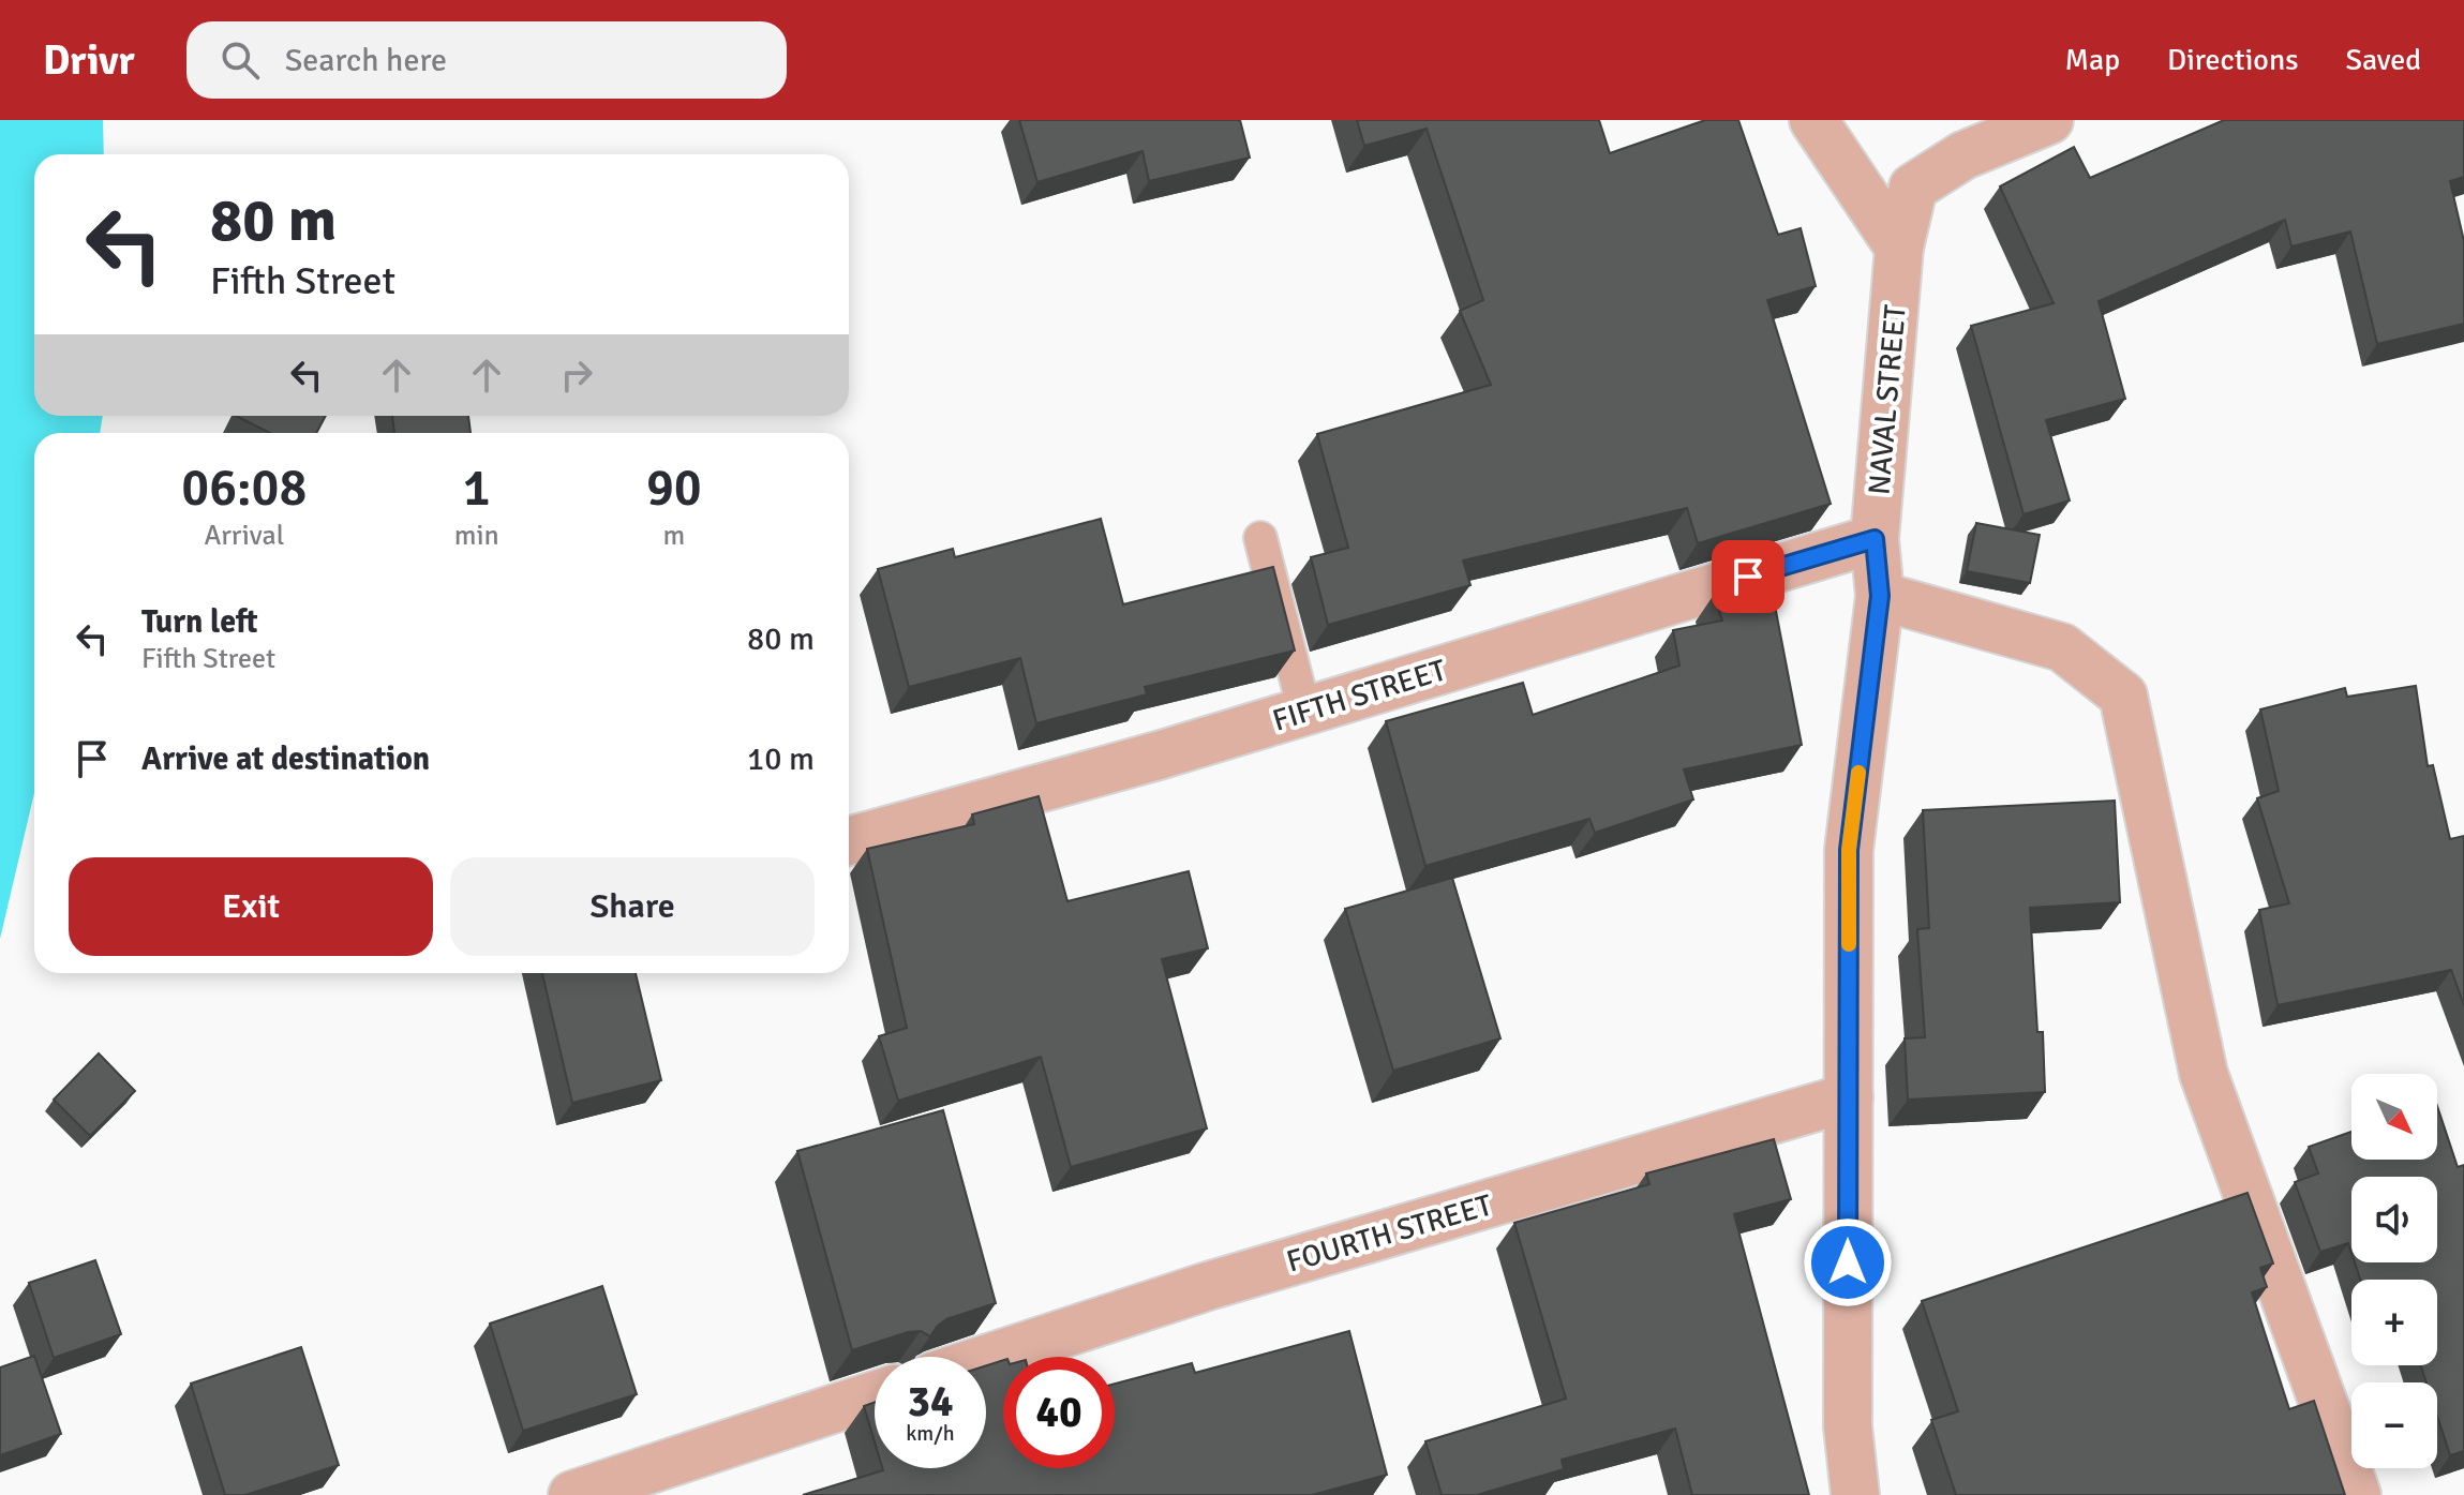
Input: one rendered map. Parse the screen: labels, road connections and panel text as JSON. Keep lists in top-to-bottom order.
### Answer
{
  "streets": {
    "street": ["NAVAL STREET", "FIFTH STREET", "FOURTH STREET"]
  },
  "crossings": [
    ["NAVAL STREET", "FIFTH STREET"],
    ["NAVAL STREET", "FOURTH STREET"]
  ],
  "north": "bottom right",
  "page": {
    "header": "Drivr",
    "search": "Search here",
    "nav": ["Map", "Directions", "Saved"],
    "turn": ["80 m", "Fifth Street"],
    "eta": [
      "06:08",
      "Arrival",
      "1",
      "min",
      "90",
      "m"
    ],
    "list": [
      {
        "name": "Turn left",
        "note": "Fifth Street",
        "value": "80 m"
      },
      {
        "name": "Arrive at destination",
        "value": "10 m"
      }
    ],
    "buttons": ["Exit", "Share"],
    "map_buttons": ["+", "−"],
    "speed": "34 km/h",
    "limit": "40"
  }
}
